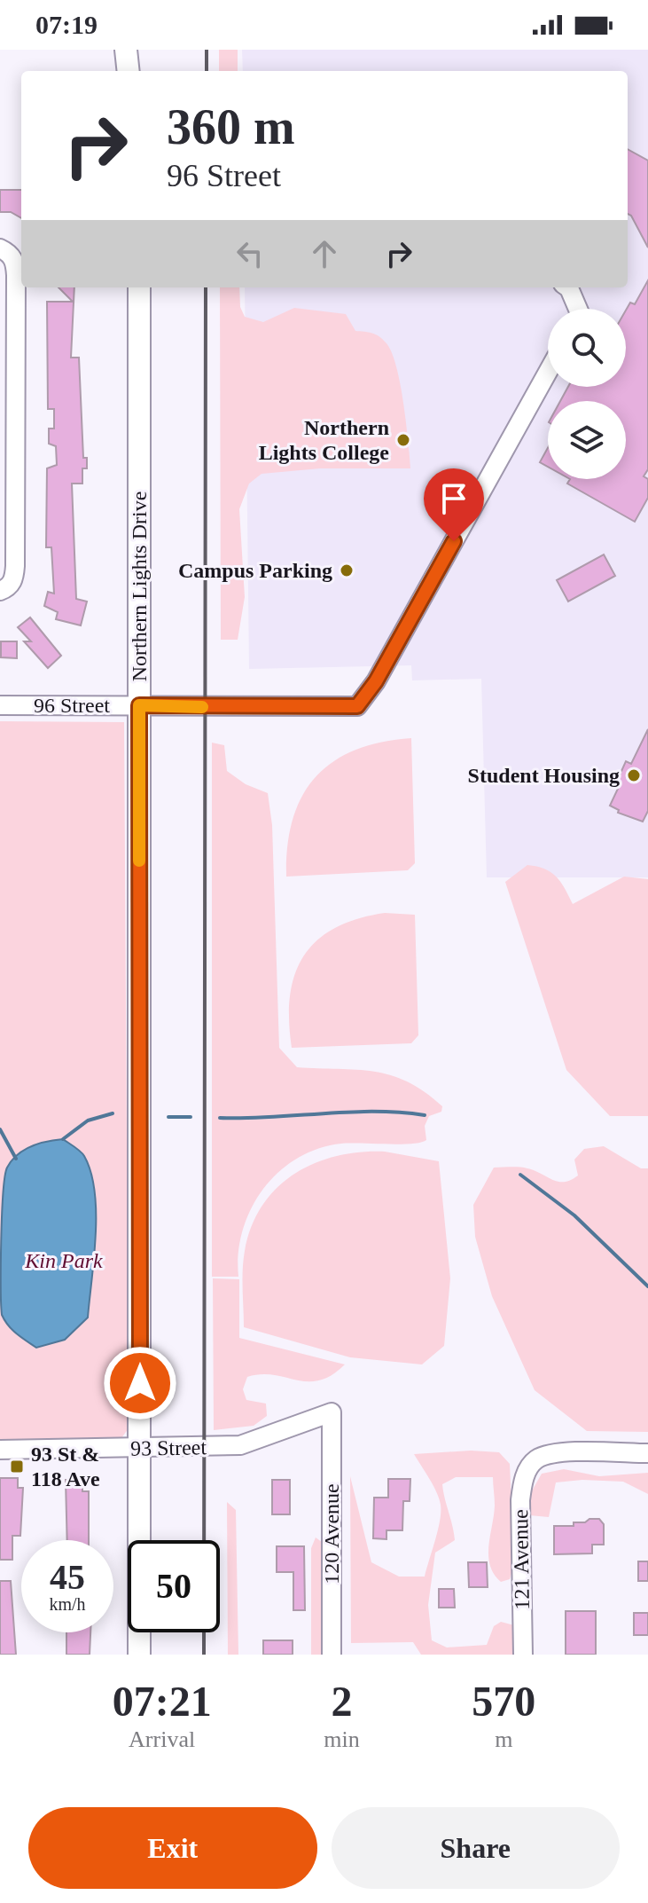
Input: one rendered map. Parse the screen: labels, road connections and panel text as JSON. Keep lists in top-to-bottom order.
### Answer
{
  "streets": {
    "main road": ["Northern Lights Drive"],
    "street": [
      "96 Street",
      "93 Street",
      "120 Avenue",
      "121 Avenue"
    ]
  },
  "crossings": [
    ["Northern Lights Drive", "96 Street"],
    ["Northern Lights Drive", "93 Street"],
    ["93 Street", "120 Avenue"]
  ],
  "parks": ["Kin Park"],
  "places": {
    "other": ["Northern Lights College", "Campus Parking", "Student Housing"],
    "transit": ["93 St & 118 Ave"]
  },
  "page": {
    "status": "07:19",
    "turn": ["360 m", "96 Street"],
    "speed": "45 km/h",
    "limit": "50",
    "eta": [
      "07:21",
      "Arrival",
      "2",
      "min",
      "570",
      "m"
    ],
    "buttons": ["Exit", "Share"]
  }
}
